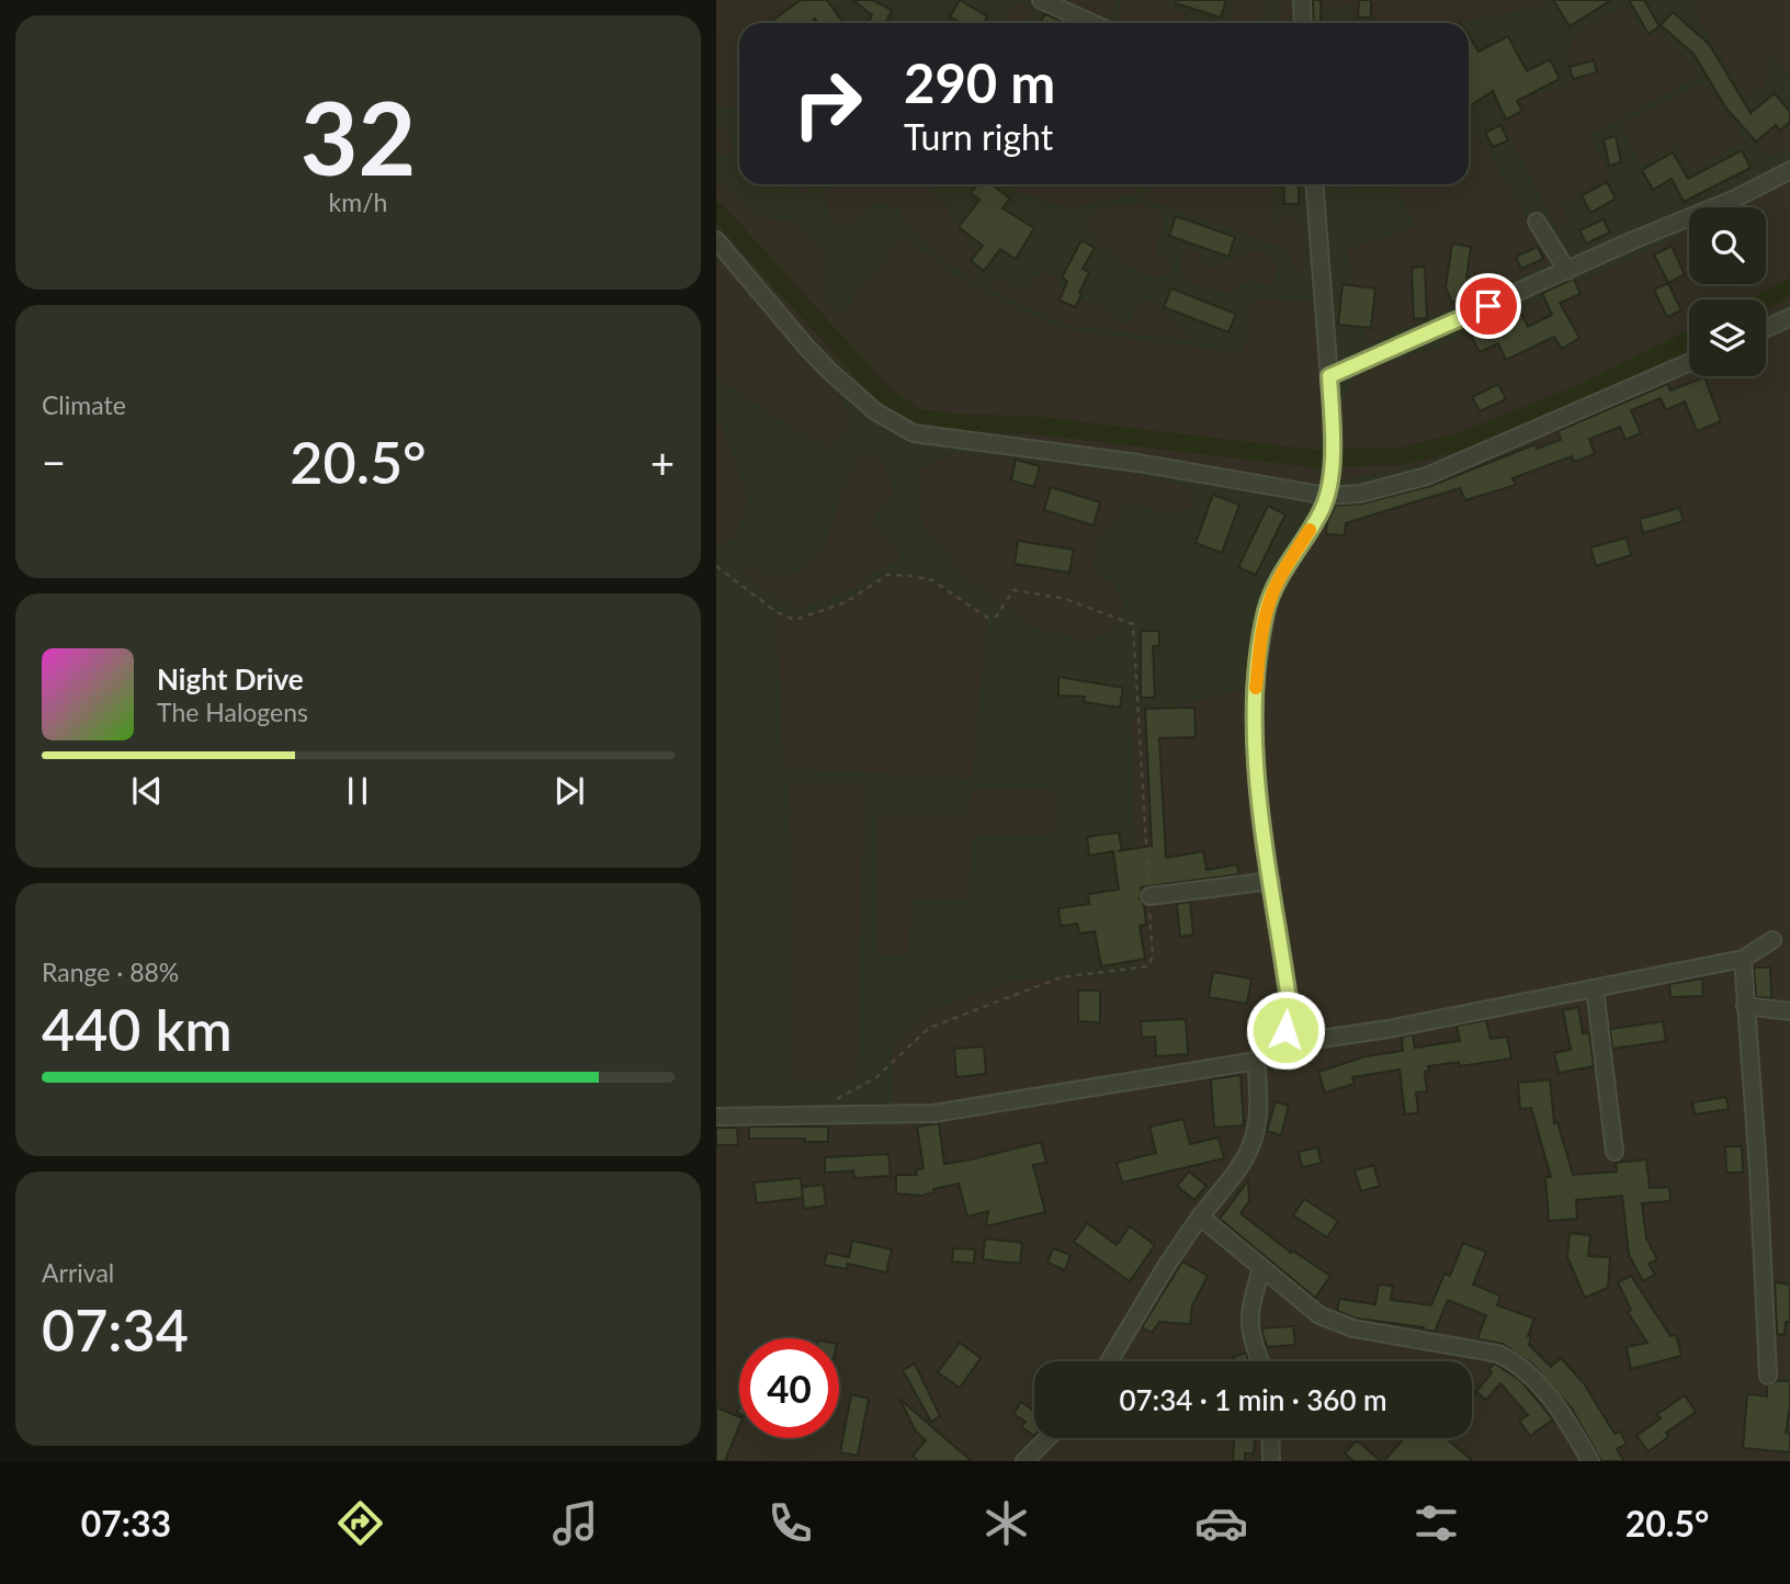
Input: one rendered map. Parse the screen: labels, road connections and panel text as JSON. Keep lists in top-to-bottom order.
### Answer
{
  "page": {
    "tile": [
      ["32", "km/h"],
      "Climate",
      ["Range · 88%", "440 km"],
      ["Arrival", "07:34"]
    ],
    "turn": ["290 m", "Turn right"],
    "heat": ["−", "20.5°", "+"],
    "song": ["Night Drive", "The Halogens"],
    "limit": "40",
    "trip": "07:34 · 1 min · 360 m",
    "tabs": ["07:33", "20.5°"]
  }
}
